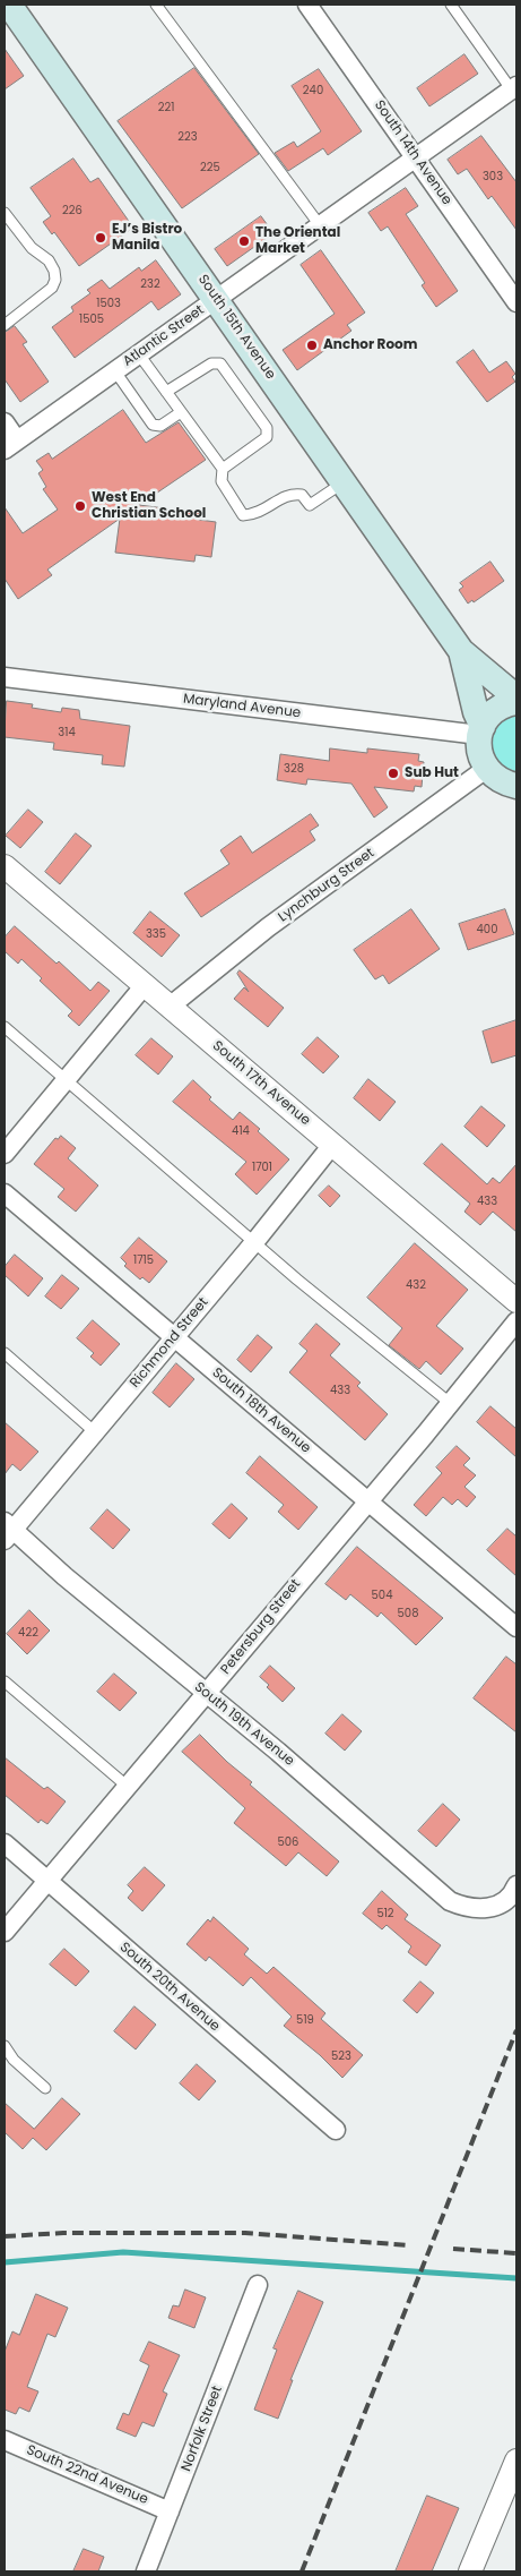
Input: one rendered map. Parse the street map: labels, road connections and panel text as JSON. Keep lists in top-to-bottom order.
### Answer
{
  "streets": {
    "main road": ["South 15th Avenue"],
    "street": [
      "South 14th Avenue",
      "Atlantic Street",
      "Maryland Avenue",
      "Lynchburg Street",
      "South 17th Avenue",
      "Richmond Street",
      "South 18th Avenue",
      "Petersburg Street",
      "South 19th Avenue",
      "South 20th Avenue",
      "Norfolk Street",
      "South 22nd Avenue"
    ]
  },
  "crossings": [
    ["South 14th Avenue", "Atlantic Street"],
    ["South 15th Avenue", "Atlantic Street"],
    ["South 15th Avenue", "Maryland Avenue"],
    ["South 15th Avenue", "Lynchburg Street"],
    ["Lynchburg Street", "South 17th Avenue"],
    ["South 17th Avenue", "Richmond Street"],
    ["Richmond Street", "South 18th Avenue"],
    ["Richmond Street", "South 19th Avenue"],
    ["South 18th Avenue", "Petersburg Street"],
    ["Petersburg Street", "South 19th Avenue"],
    ["Petersburg Street", "South 20th Avenue"],
    ["Norfolk Street", "South 22nd Avenue"]
  ],
  "places": [
    "EJ’s Bistro Manila",
    "The Oriental Market",
    "Anchor Room",
    "West End Christian School",
    "Sub Hut"
  ],
  "house_numbers": [
    "240",
    "221",
    "223",
    "225",
    "303",
    "226",
    "232",
    "1503",
    "1505",
    "314",
    "328",
    "400",
    "335",
    "414",
    "1701",
    "433",
    "1715",
    "432",
    "433",
    "504",
    "508",
    "422",
    "506",
    "512",
    "519",
    "523"
  ]
}
